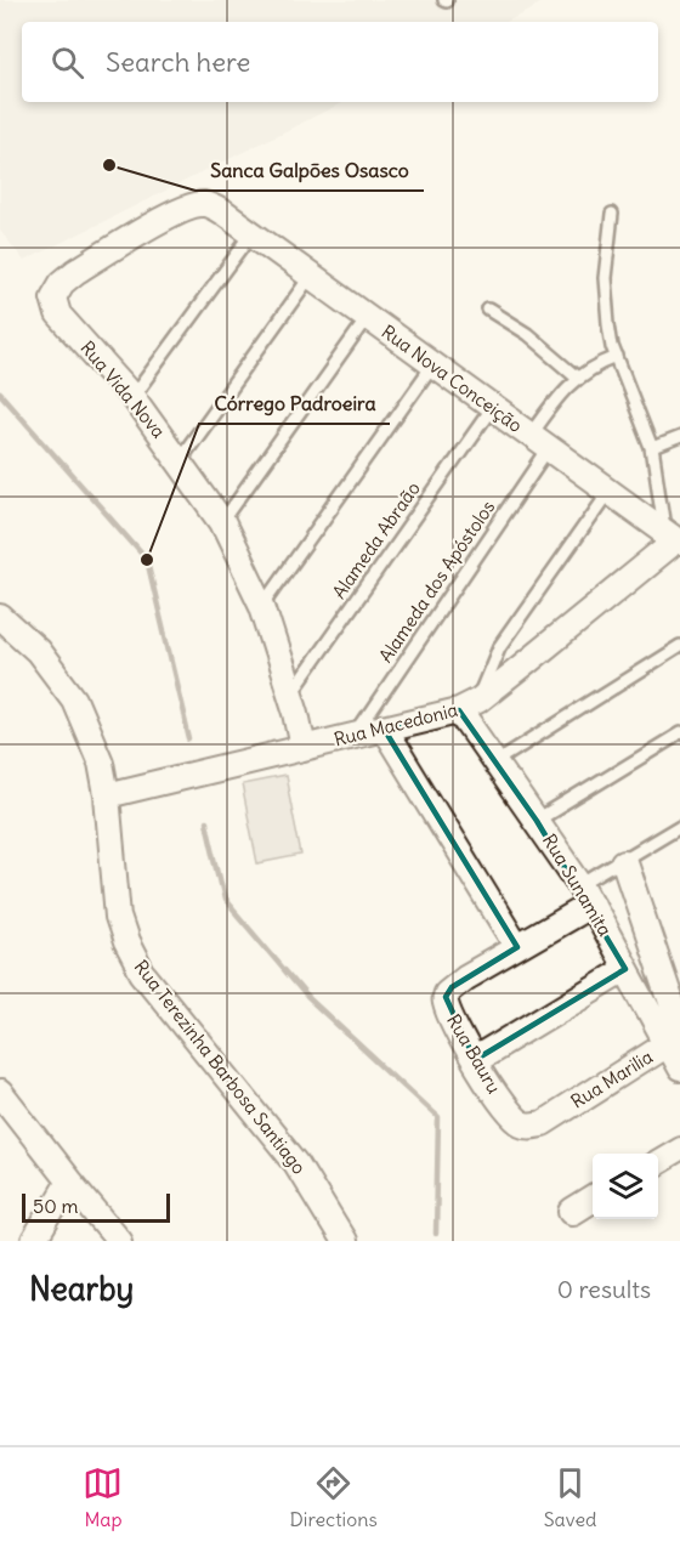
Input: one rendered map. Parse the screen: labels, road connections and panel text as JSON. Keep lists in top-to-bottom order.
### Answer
{
  "streets": {
    "street": [
      "Rua Nova Conceição",
      "Rua Vida Nova",
      "Rua Macedonia",
      "Rua Sunamita",
      "Rua Bauru",
      "Rua Terezinha Barbosa Santiago",
      "Rua Marilia"
    ],
    "lane": ["Alameda Abraão", "Alameda dos Apóstolos"]
  },
  "crossings": [
    ["Rua Nova Conceição", "Rua Vida Nova"],
    ["Rua Nova Conceição", "Alameda Abraão"],
    ["Rua Nova Conceição", "Alameda dos Apóstolos"],
    ["Rua Nova Conceição", "Rua Macedonia"],
    ["Rua Vida Nova", "Alameda Abraão"],
    ["Rua Vida Nova", "Rua Macedonia"],
    ["Alameda dos Apóstolos", "Rua Macedonia"],
    ["Rua Macedonia", "Rua Sunamita"],
    ["Rua Macedonia", "Rua Terezinha Barbosa Santiago"],
    ["Rua Sunamita", "Rua Bauru"],
    ["Rua Sunamita", "Rua Marilia"],
    ["Rua Bauru", "Rua Marilia"]
  ],
  "places": ["Sanca Galpões Osasco", "Córrego Padroeira"],
  "scale_bar": "50 m",
  "page": {
    "search": "Search here",
    "scale": "50 m",
    "heading": ["Nearby", "0 results"],
    "nav": ["Map", "Directions", "Saved"]
  }
}
